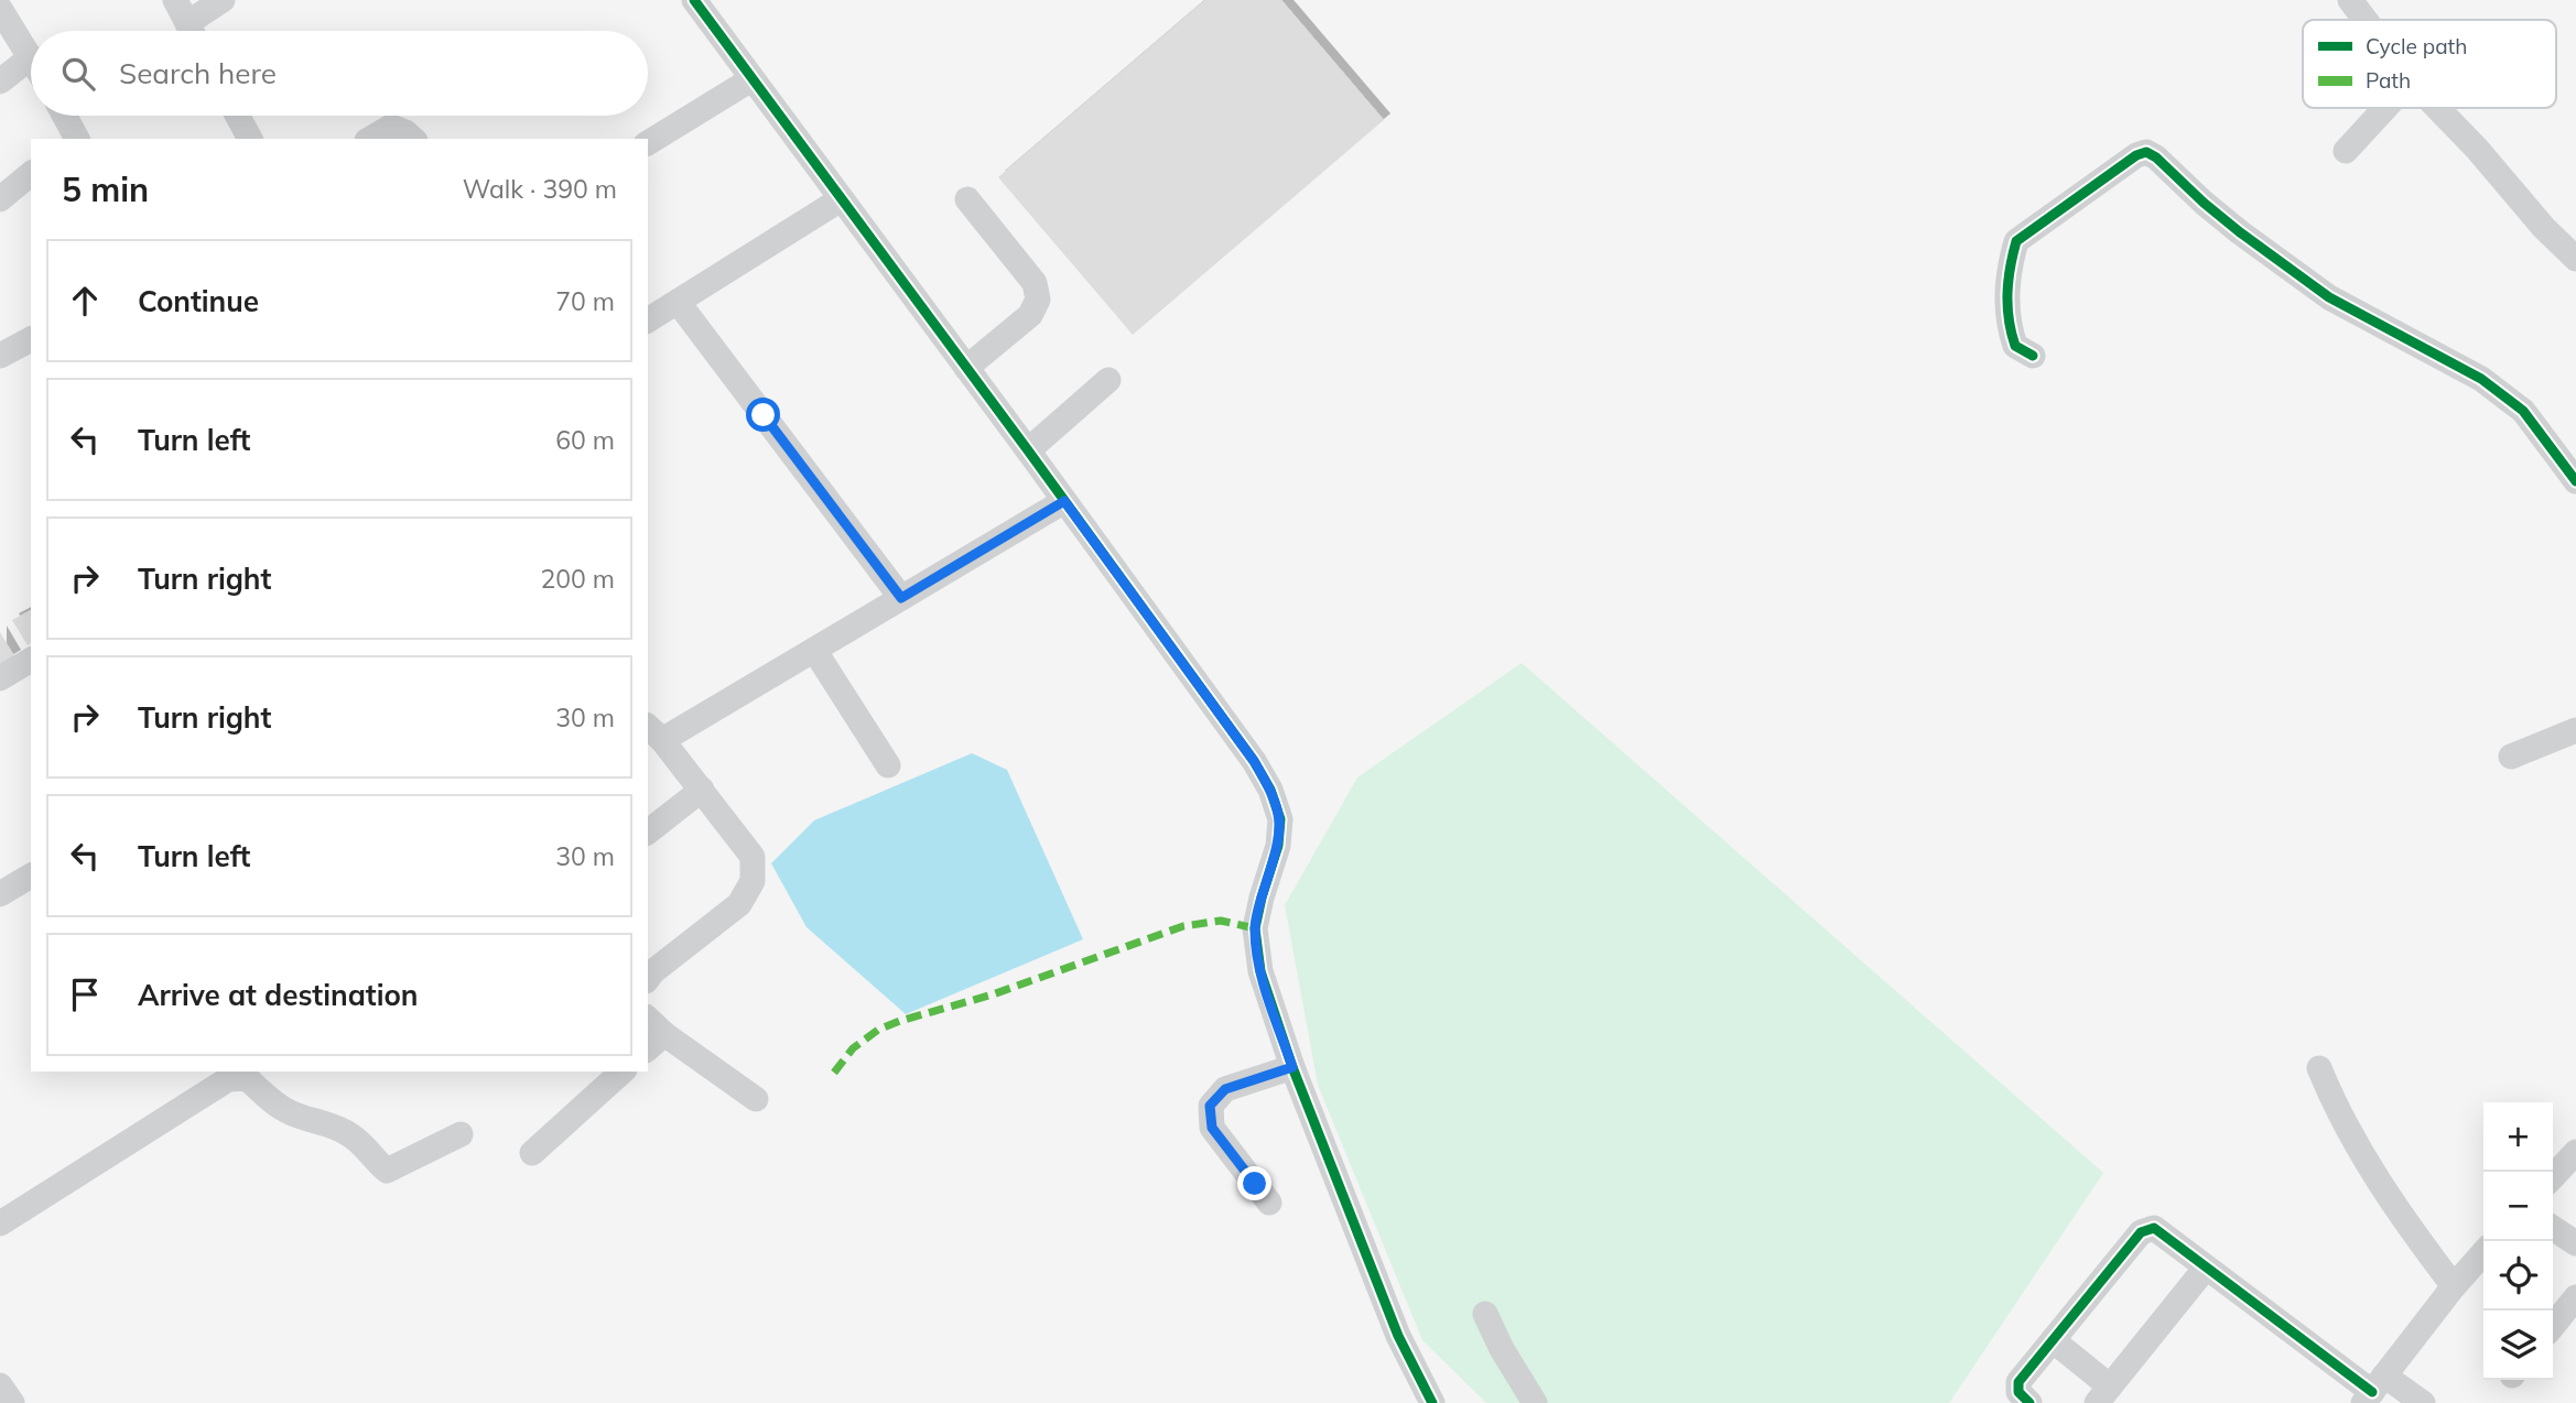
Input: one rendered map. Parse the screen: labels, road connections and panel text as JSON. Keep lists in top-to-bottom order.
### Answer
{
  "legend": ["Cycle path", "Path"],
  "page": {
    "search": "Search here",
    "heading": ["5 min", "Walk · 390 m"],
    "list": [
      ["Continue", "70 m"],
      ["Turn left", "60 m"],
      ["Turn right", "200 m"],
      ["Turn right", "30 m"],
      ["Turn left", "30 m"],
      "Arrive at destination"
    ],
    "map_buttons": ["+", "−"]
  }
}
